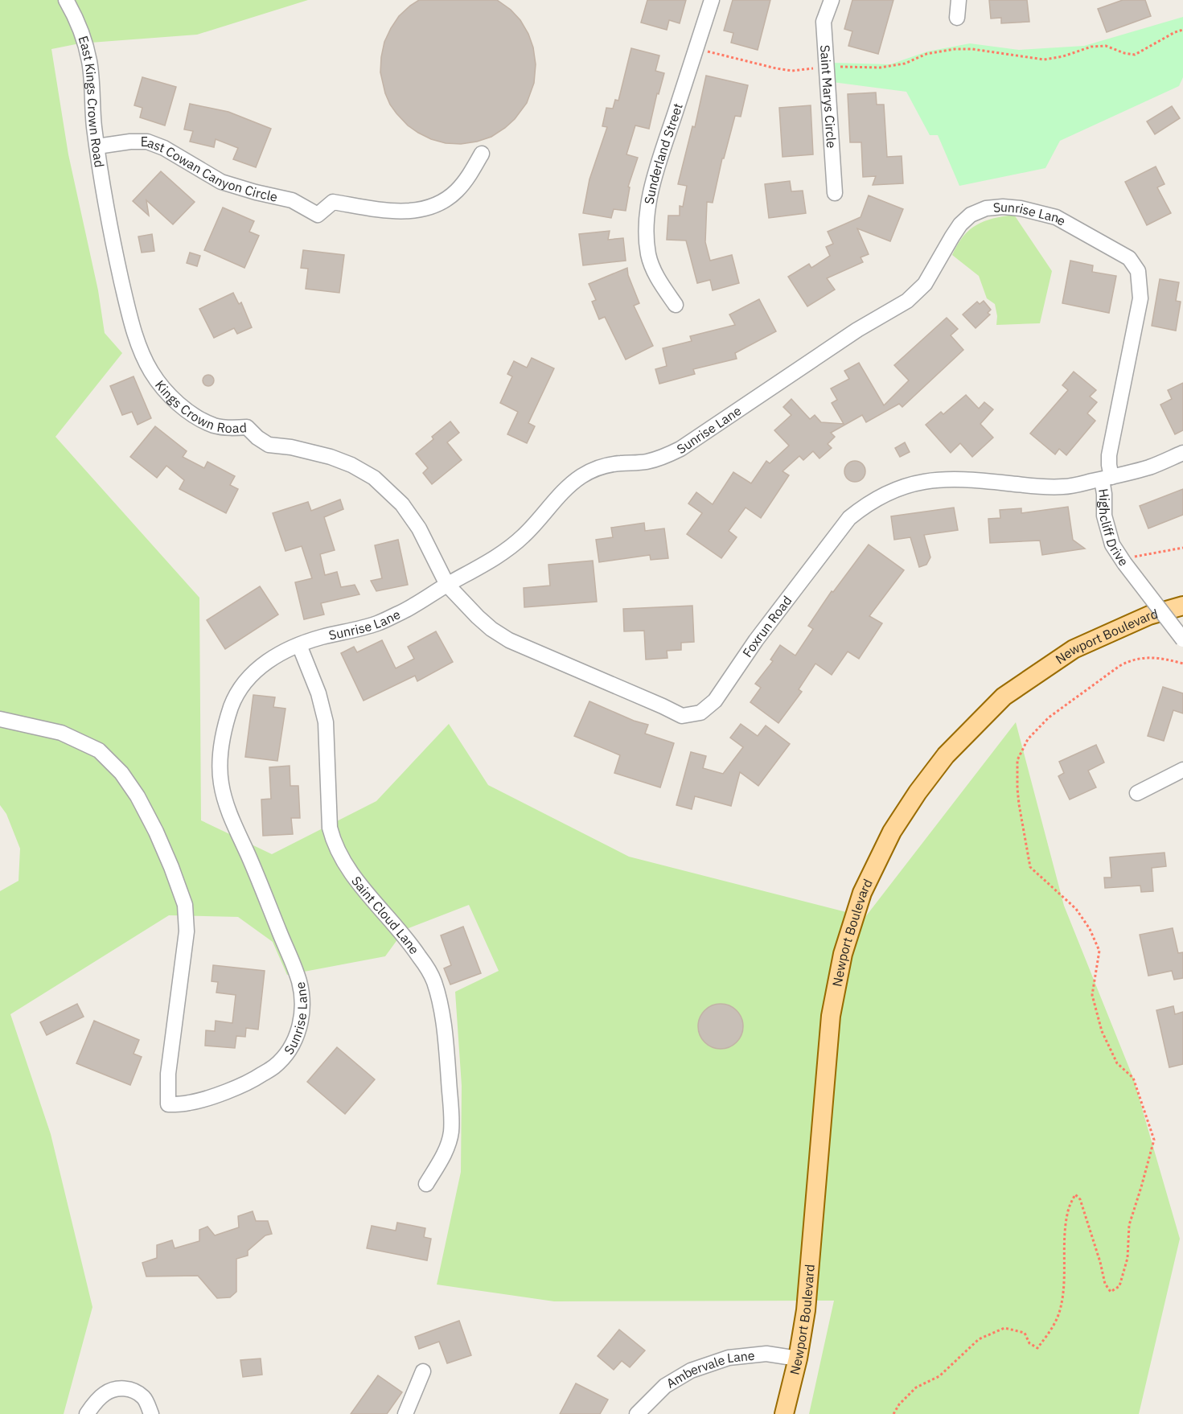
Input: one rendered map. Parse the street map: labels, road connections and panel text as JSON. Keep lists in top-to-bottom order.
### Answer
{
  "streets": {
    "main road": ["Newport Boulevard"],
    "street": [
      "Saint Marys Circle",
      "East Kings Crown Road",
      "Sunderland Street",
      "East Cowan Canyon Circle",
      "Sunrise Lane",
      "Kings Crown Road",
      "Highcliff Drive",
      "Foxrun Road",
      "Saint Cloud Lane",
      "Ambervale Lane"
    ]
  },
  "crossings": [
    ["East Kings Crown Road", "East Cowan Canyon Circle"],
    ["East Kings Crown Road", "Kings Crown Road"],
    ["Sunrise Lane", "Kings Crown Road"],
    ["Sunrise Lane", "Highcliff Drive"],
    ["Sunrise Lane", "Foxrun Road"],
    ["Sunrise Lane", "Saint Cloud Lane"],
    ["Kings Crown Road", "Foxrun Road"],
    ["Highcliff Drive", "Foxrun Road"],
    ["Newport Boulevard", "Ambervale Lane"]
  ]
}
